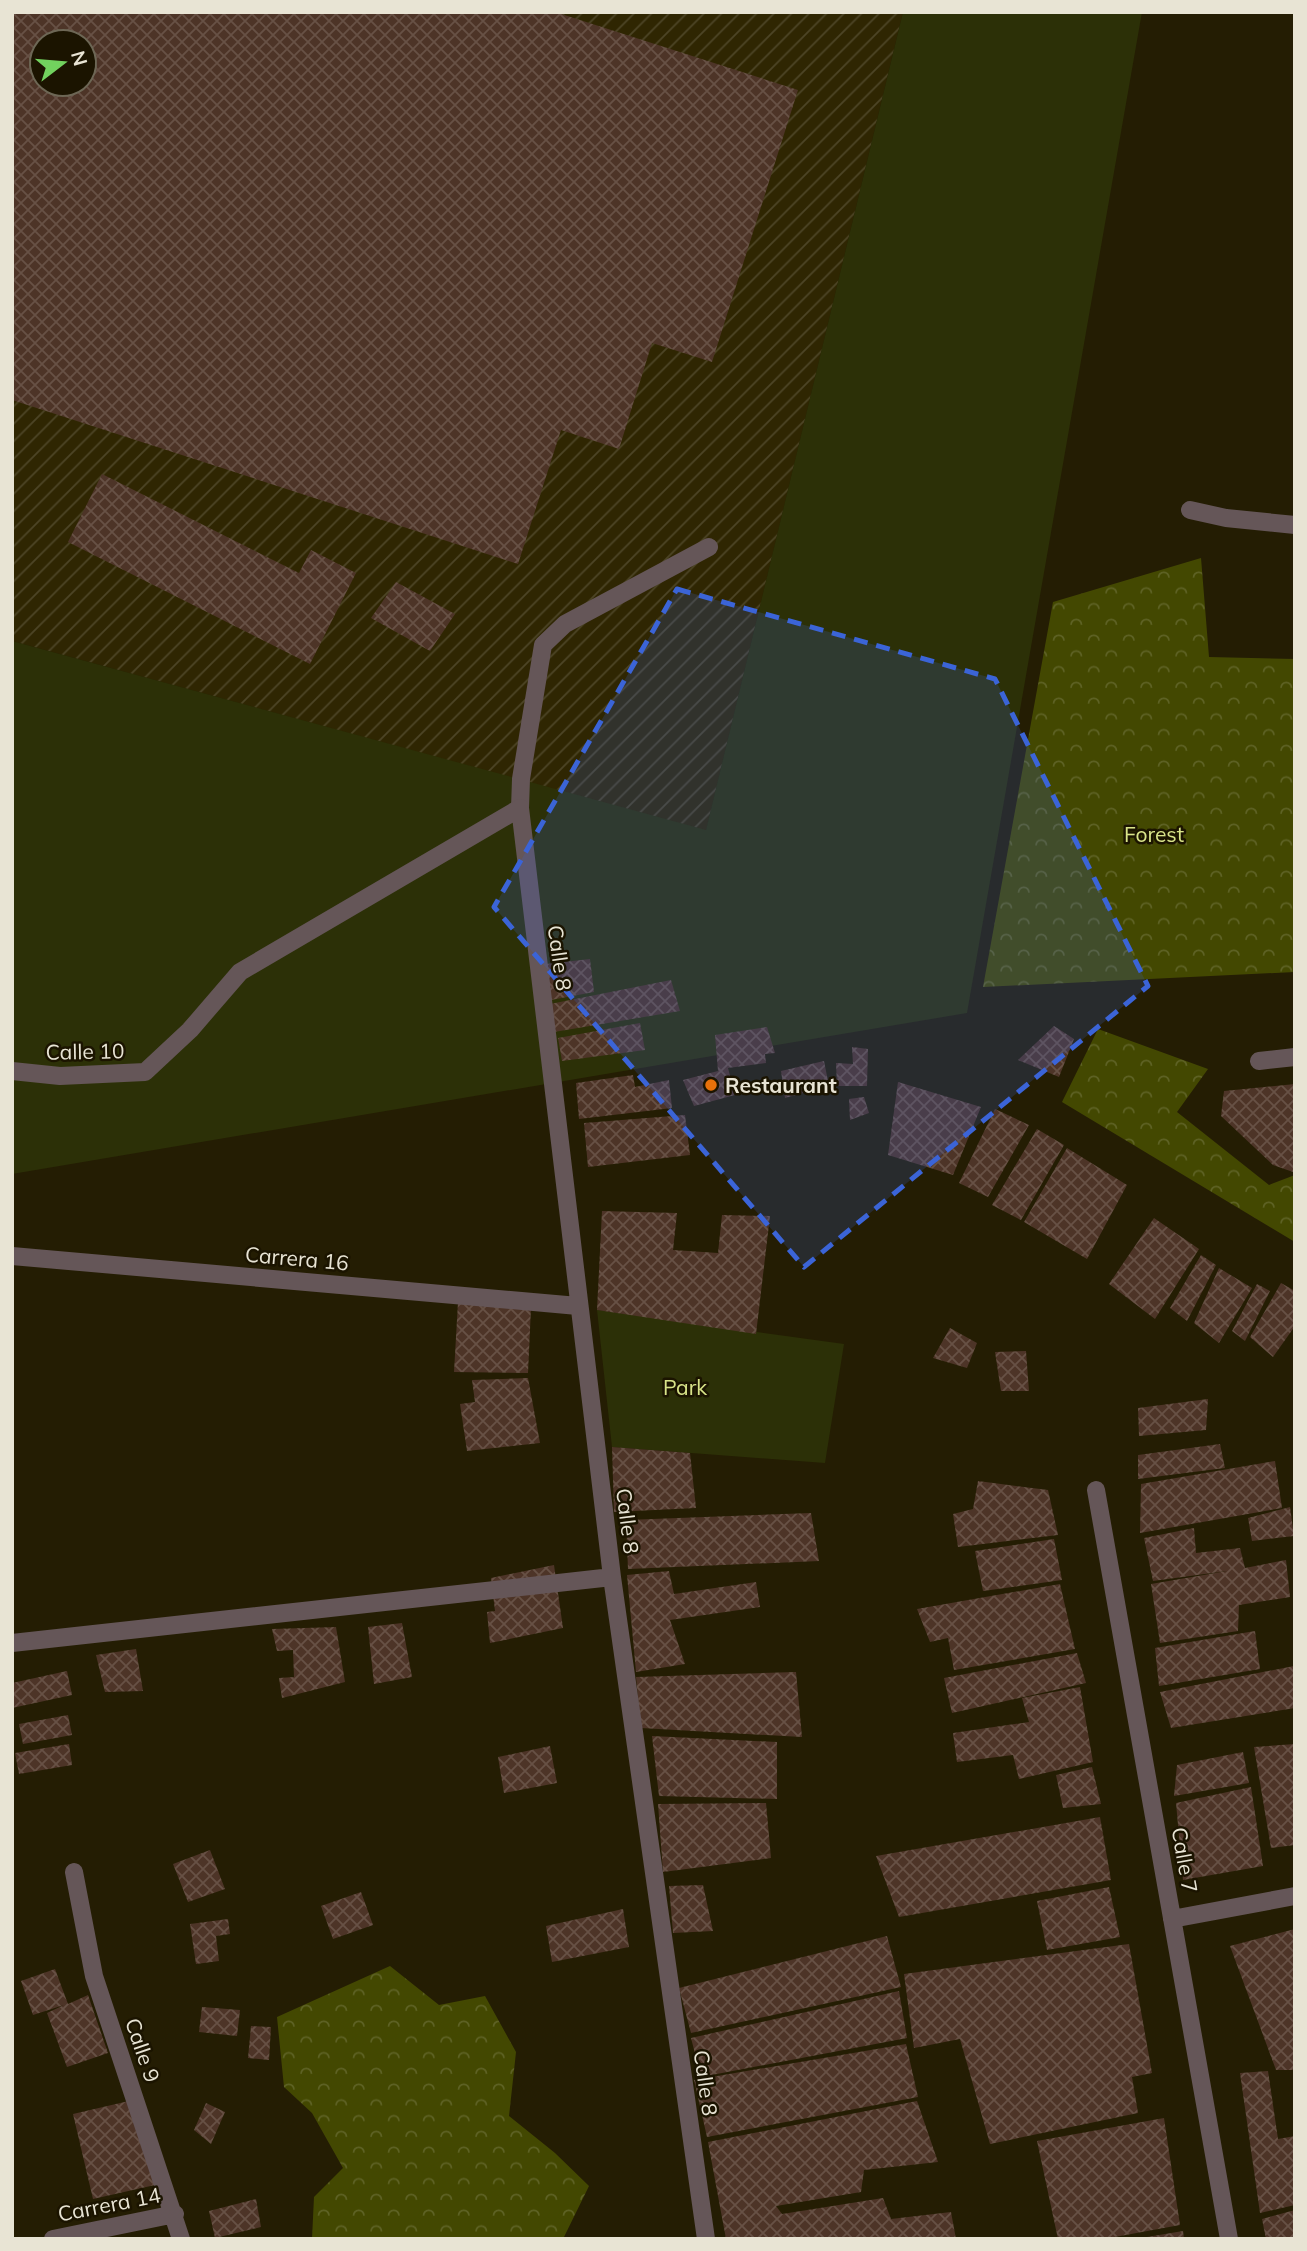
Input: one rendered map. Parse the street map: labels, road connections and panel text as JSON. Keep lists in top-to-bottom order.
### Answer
{
  "streets": {
    "street": [
      "Calle 8",
      "Calle 10",
      "Carrera 16",
      "Calle 7",
      "Calle 9",
      "Carrera 14"
    ]
  },
  "crossings": [
    ["Calle 8", "Calle 10"],
    ["Calle 8", "Carrera 16"],
    ["Calle 9", "Carrera 14"]
  ],
  "parks": ["Forest", "Park"],
  "places": ["Restaurant"],
  "north": "right"
}
